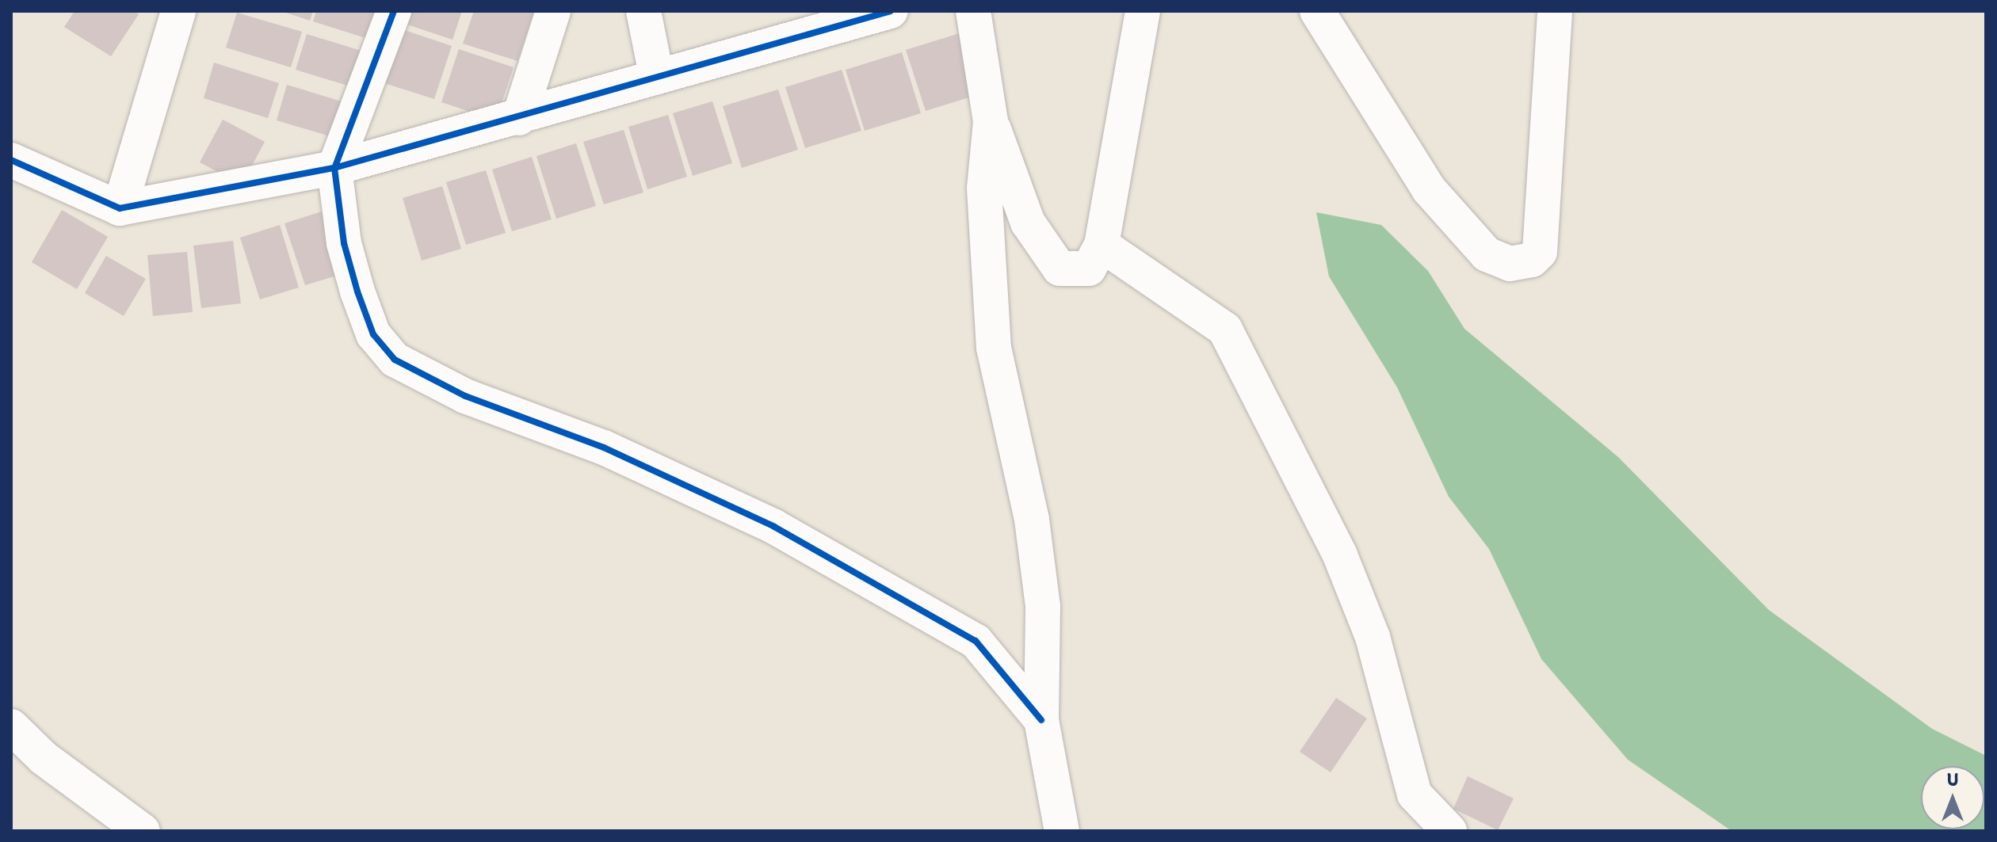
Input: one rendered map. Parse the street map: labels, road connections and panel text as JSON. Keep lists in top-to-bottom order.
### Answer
{
  "north": "top"
}
